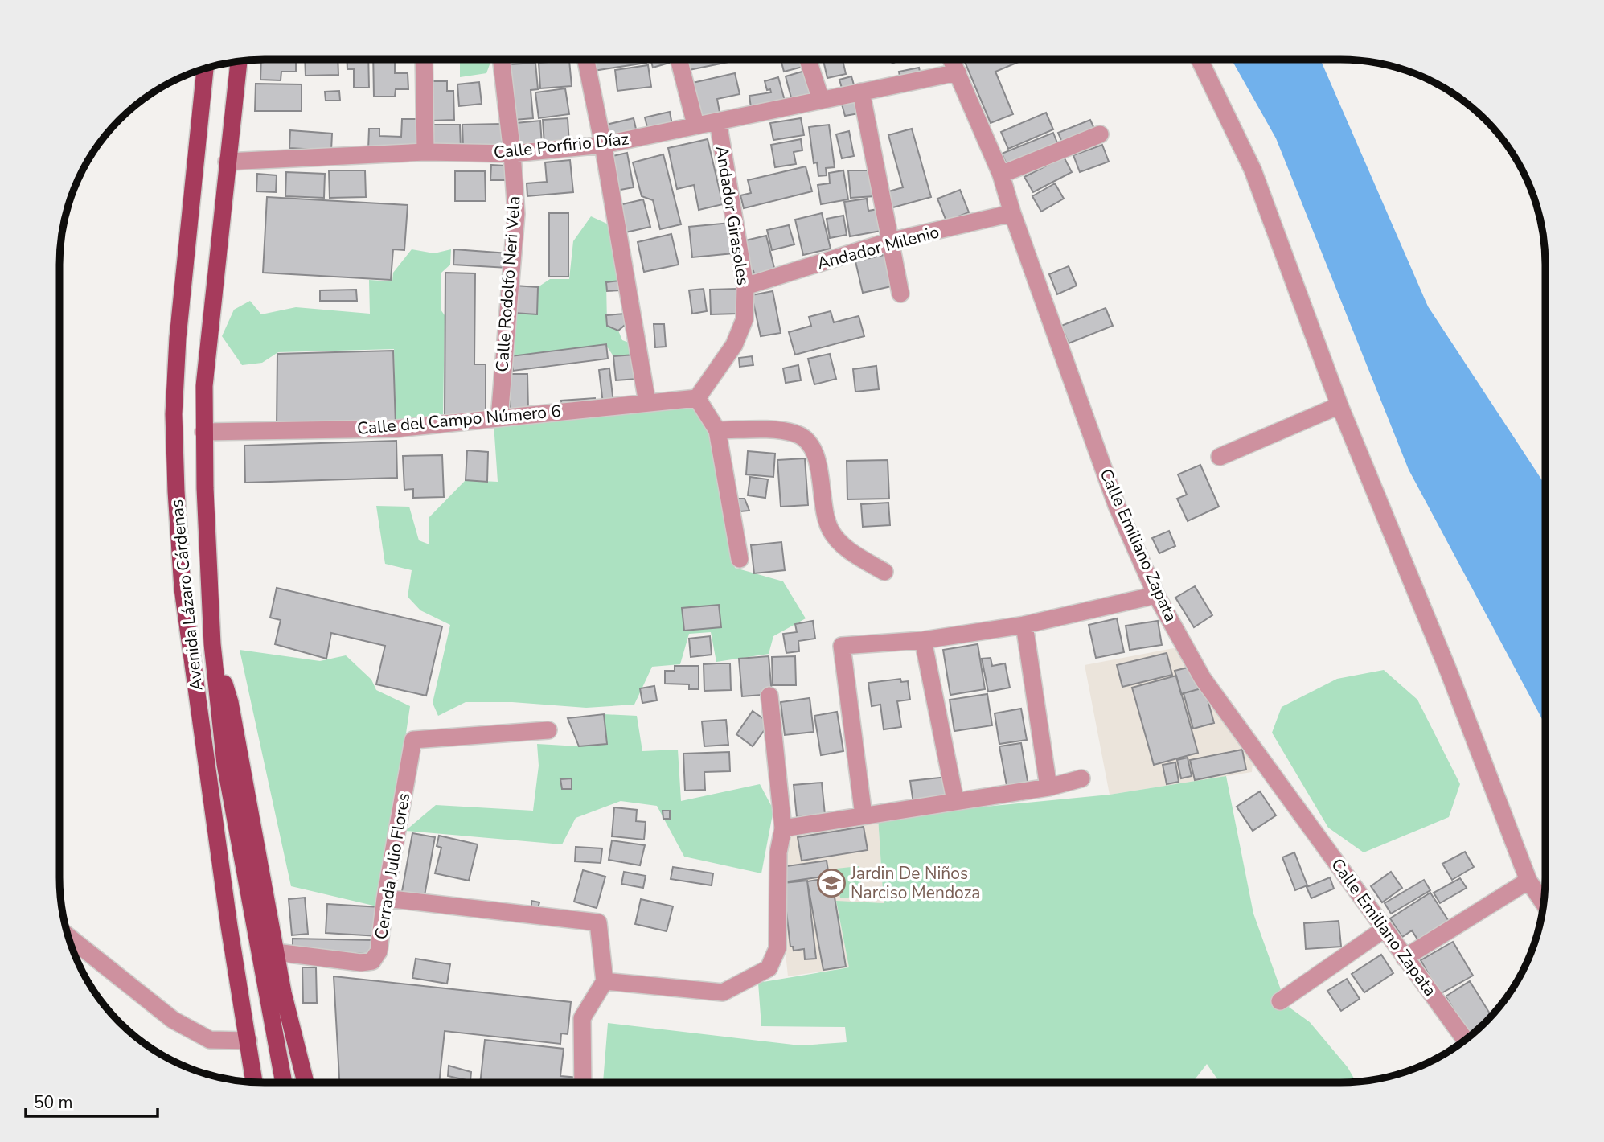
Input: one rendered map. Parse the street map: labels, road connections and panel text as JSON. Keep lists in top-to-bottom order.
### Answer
{
  "streets": {
    "main road": ["Avenida Lázaro Cárdenas"],
    "street": [
      "Calle Porfirio Díaz",
      "Andador Girasoles",
      "Andador Milenio",
      "Calle Rodolfo Neri Vela",
      "Calle del Campo Número 6",
      "Calle Emiliano Zapata",
      "Cerrada Julio Flores"
    ]
  },
  "crossings": [
    ["Calle Porfirio Díaz", "Andador Girasoles"],
    ["Calle Porfirio Díaz", "Calle Rodolfo Neri Vela"],
    ["Calle Porfirio Díaz", "Calle Emiliano Zapata"],
    ["Calle Porfirio Díaz", "Avenida Lázaro Cárdenas"],
    ["Andador Girasoles", "Andador Milenio"],
    ["Andador Girasoles", "Calle del Campo Número 6"],
    ["Andador Milenio", "Calle Emiliano Zapata"],
    ["Calle Rodolfo Neri Vela", "Calle del Campo Número 6"],
    ["Calle del Campo Número 6", "Avenida Lázaro Cárdenas"],
    ["Avenida Lázaro Cárdenas", "Cerrada Julio Flores"]
  ],
  "places": {
    "school or university": ["Jardin De Niños Narciso Mendoza"]
  },
  "scale_bar": "50 m"
}
